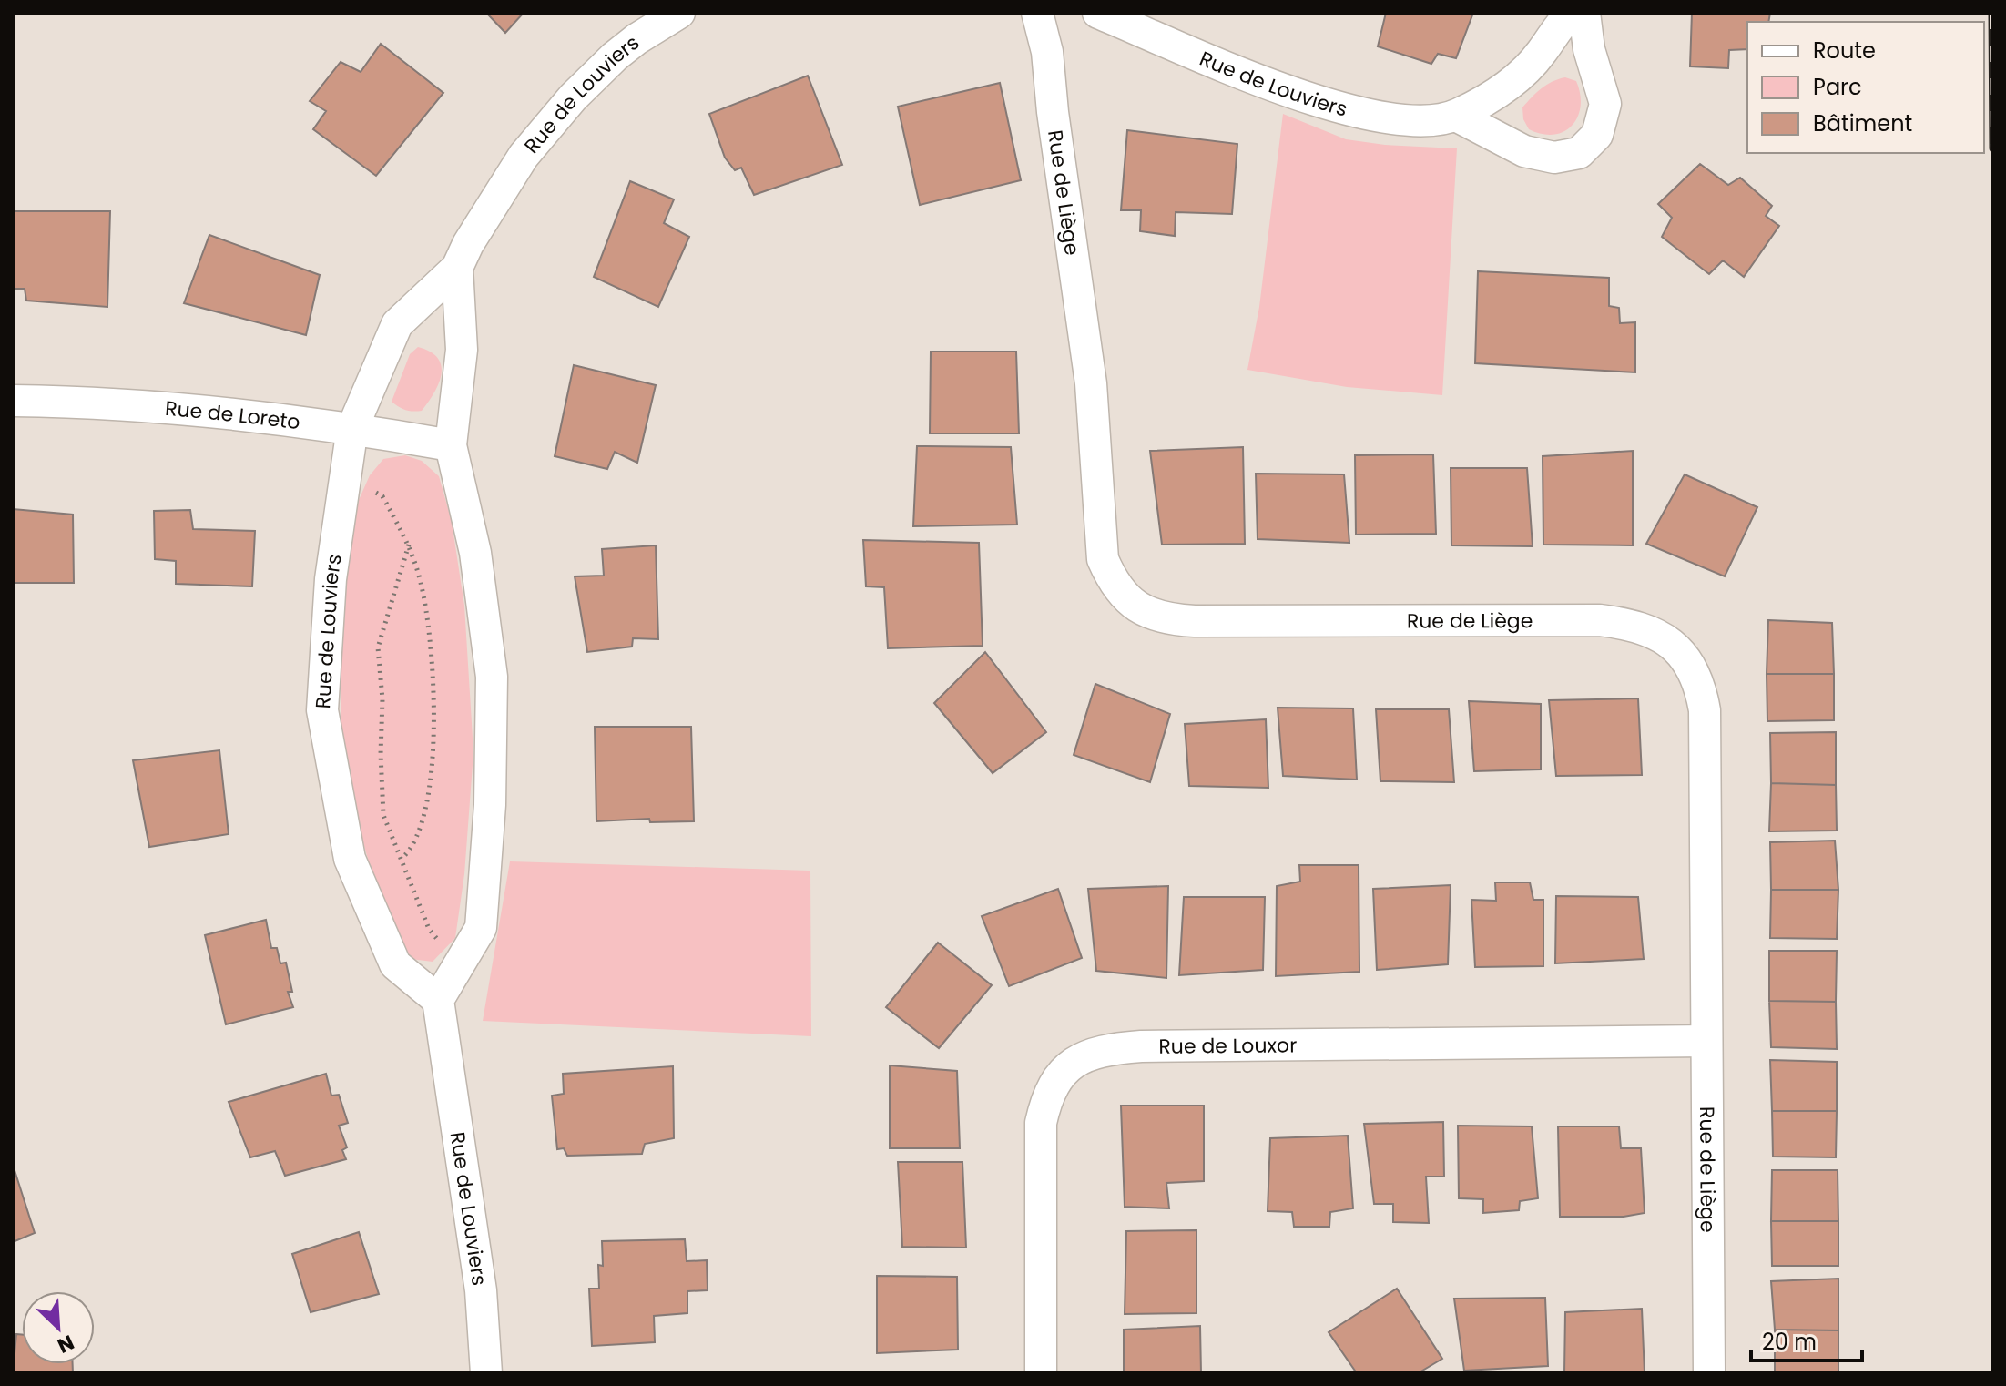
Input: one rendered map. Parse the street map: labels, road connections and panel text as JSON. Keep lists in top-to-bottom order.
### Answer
{
  "streets": {
    "street": [
      "Rue de Louviers",
      "Rue de Liège",
      "Rue de Loreto",
      "Rue de Louxor"
    ]
  },
  "crossings": [
    ["Rue de Louviers", "Rue de Loreto"],
    ["Rue de Liège", "Rue de Louxor"]
  ],
  "legend": ["Route", "Parc", "Bâtiment"],
  "scale_bar": "20 m",
  "north": "bottom right"
}
